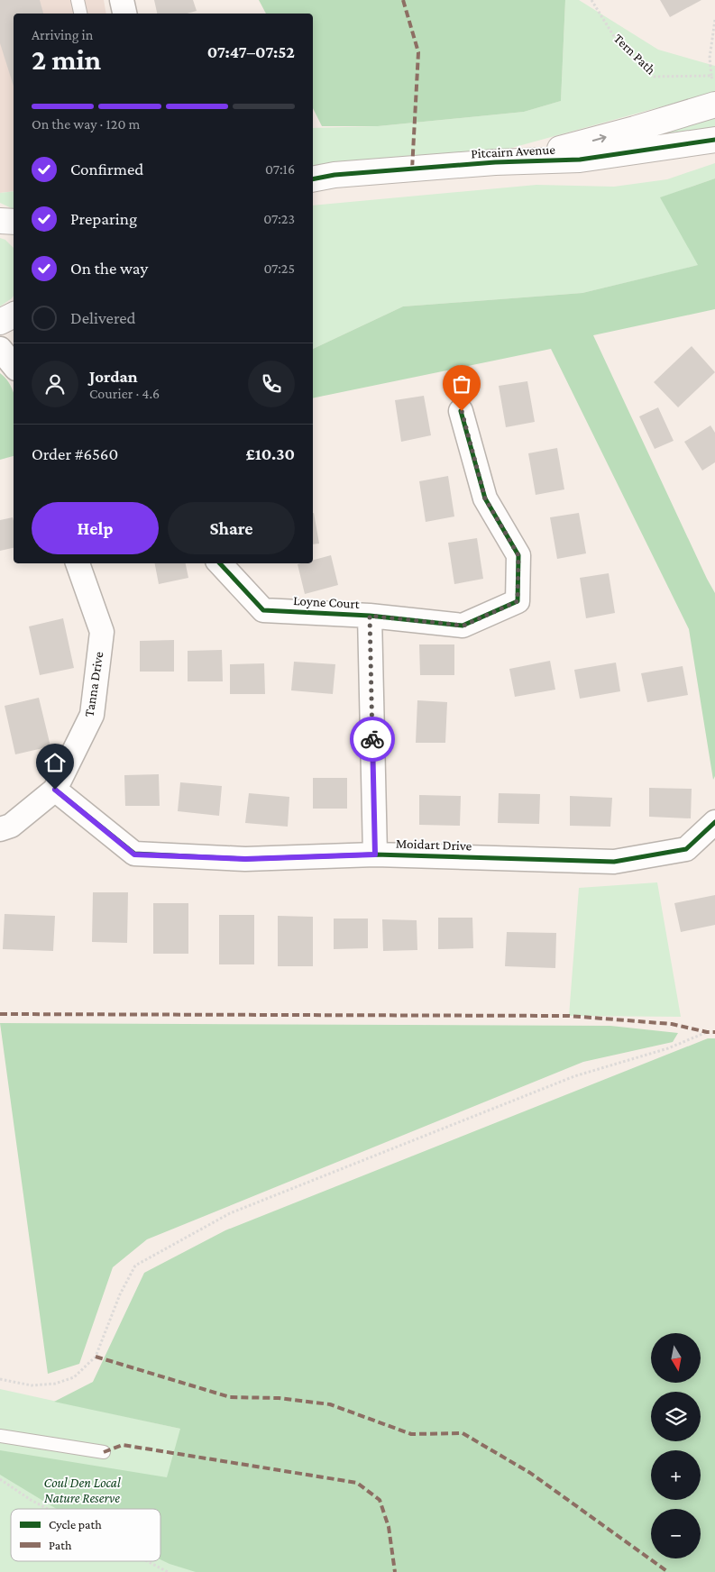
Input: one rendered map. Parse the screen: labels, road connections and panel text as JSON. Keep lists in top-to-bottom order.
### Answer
{
  "streets": {
    "street": [
      "Pitcairn Avenue",
      "Loyne Court",
      "Tanna Drive",
      "Moidart Drive"
    ],
    "path": ["Tern Path"]
  },
  "crossings": [
    ["Loyne Court", "Moidart Drive"],
    ["Tanna Drive", "Moidart Drive"]
  ],
  "parks": ["Coul Den Local Nature Reserve"],
  "legend": ["Cycle path", "Path"],
  "north": "bottom",
  "page": {
    "heading": ["2 min", "Arriving in", "07:47–07:52"],
    "panel": [
      "Jordan",
      "Courier · 4.6",
      "Order #6560",
      "£10.30"
    ],
    "bar": "On the way · 120 m",
    "list": [
      ["Confirmed", "07:16"],
      ["Preparing", "07:23"],
      ["On the way", "07:25"],
      "Delivered"
    ],
    "buttons": ["Help", "Share"],
    "map_buttons": ["+", "−"]
  }
}
